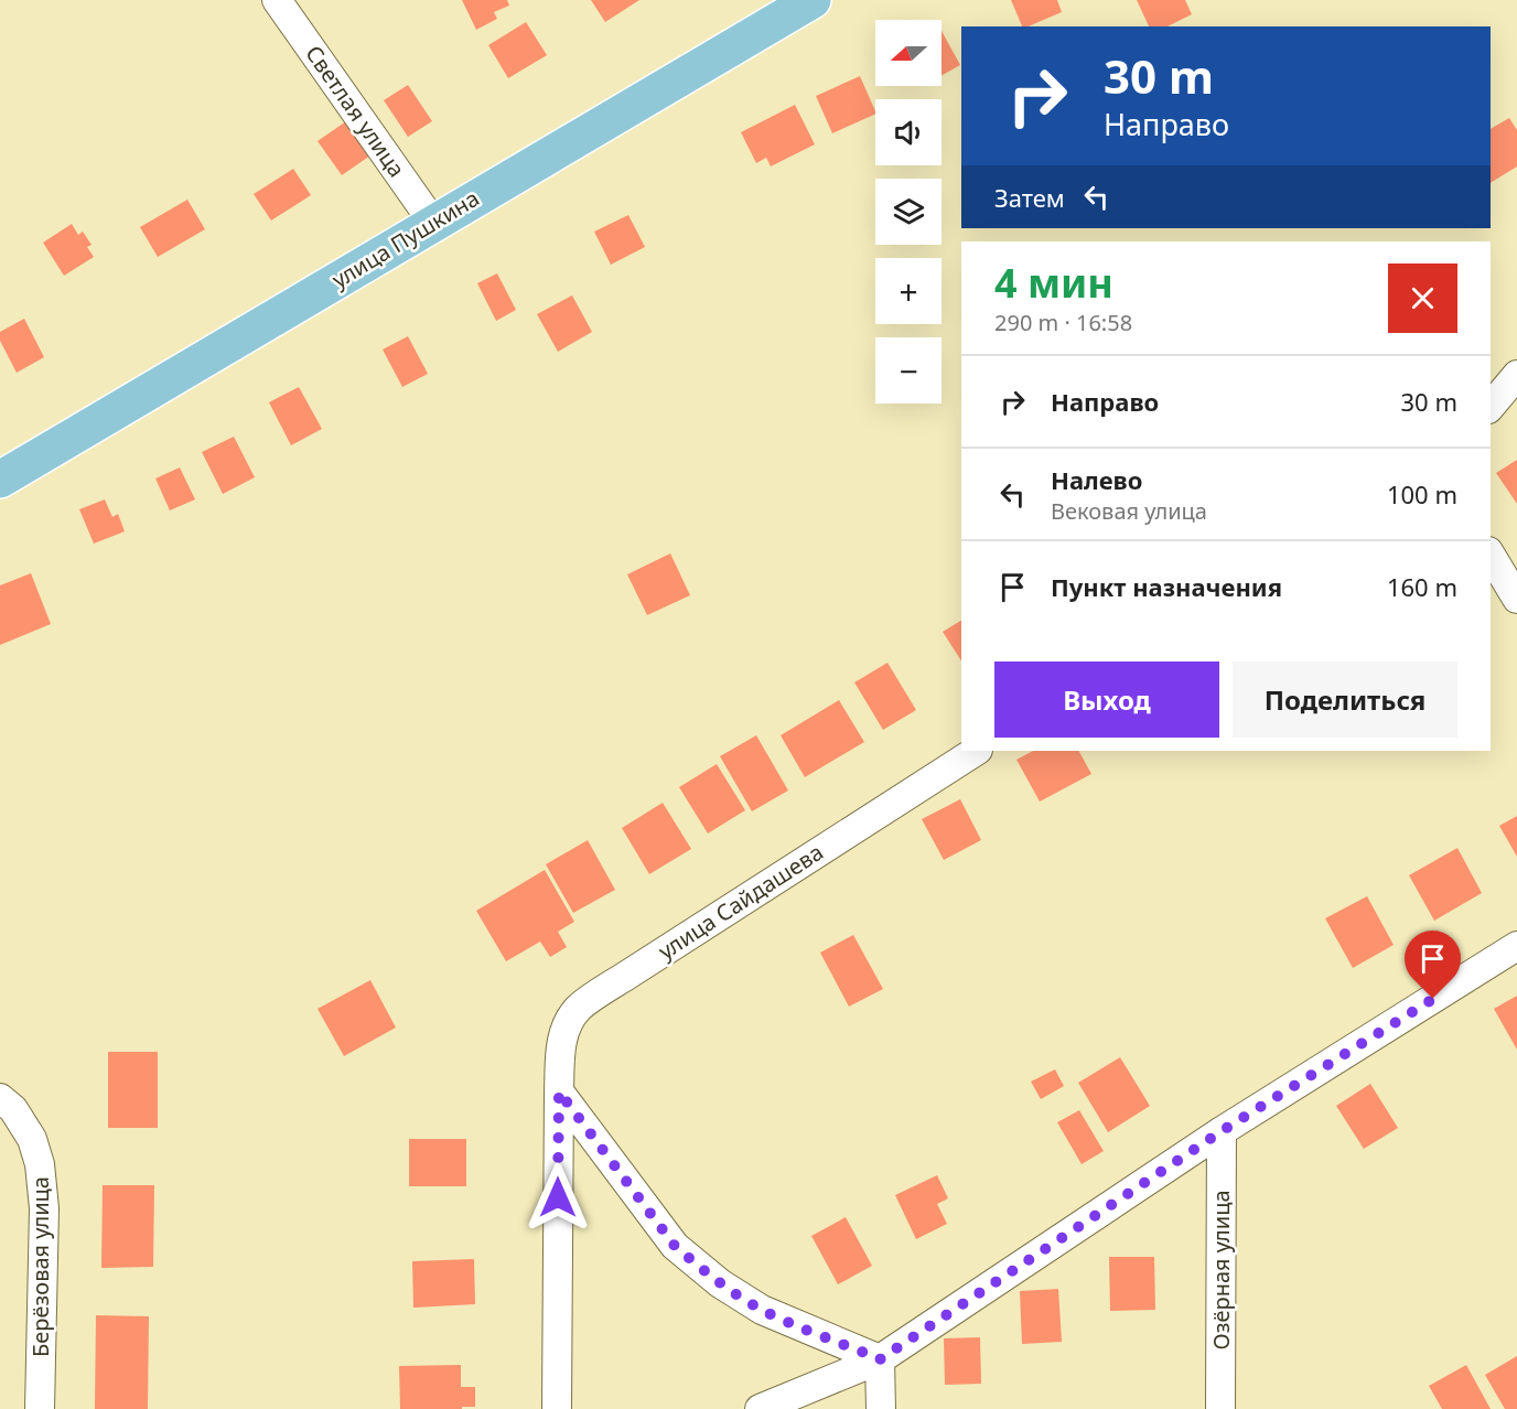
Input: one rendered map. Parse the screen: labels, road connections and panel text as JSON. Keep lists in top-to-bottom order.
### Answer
{
  "streets": {
    "main road": ["улица Пушкина"],
    "street": [
      "Светлая улица",
      "улица Сайдашева",
      "Берёзовая улица",
      "Озёрная улица"
    ]
  },
  "crossings": [
    ["Светлая улица", "улица Пушкина"]
  ],
  "north": "left",
  "page": {
    "map_buttons": ["+", "−"],
    "turn": ["30 m", "Направо"],
    "then": "Затем",
    "heading": ["4 мин", "290 m · 16:58"],
    "list": [
      {
        "name": "Направо",
        "value": "30 m"
      },
      {
        "name": "Налево",
        "note": "Вековая улица",
        "value": "100 m"
      },
      {
        "name": "Пункт назначения",
        "value": "160 m"
      }
    ],
    "buttons": ["Выход", "Поделиться"]
  }
}
